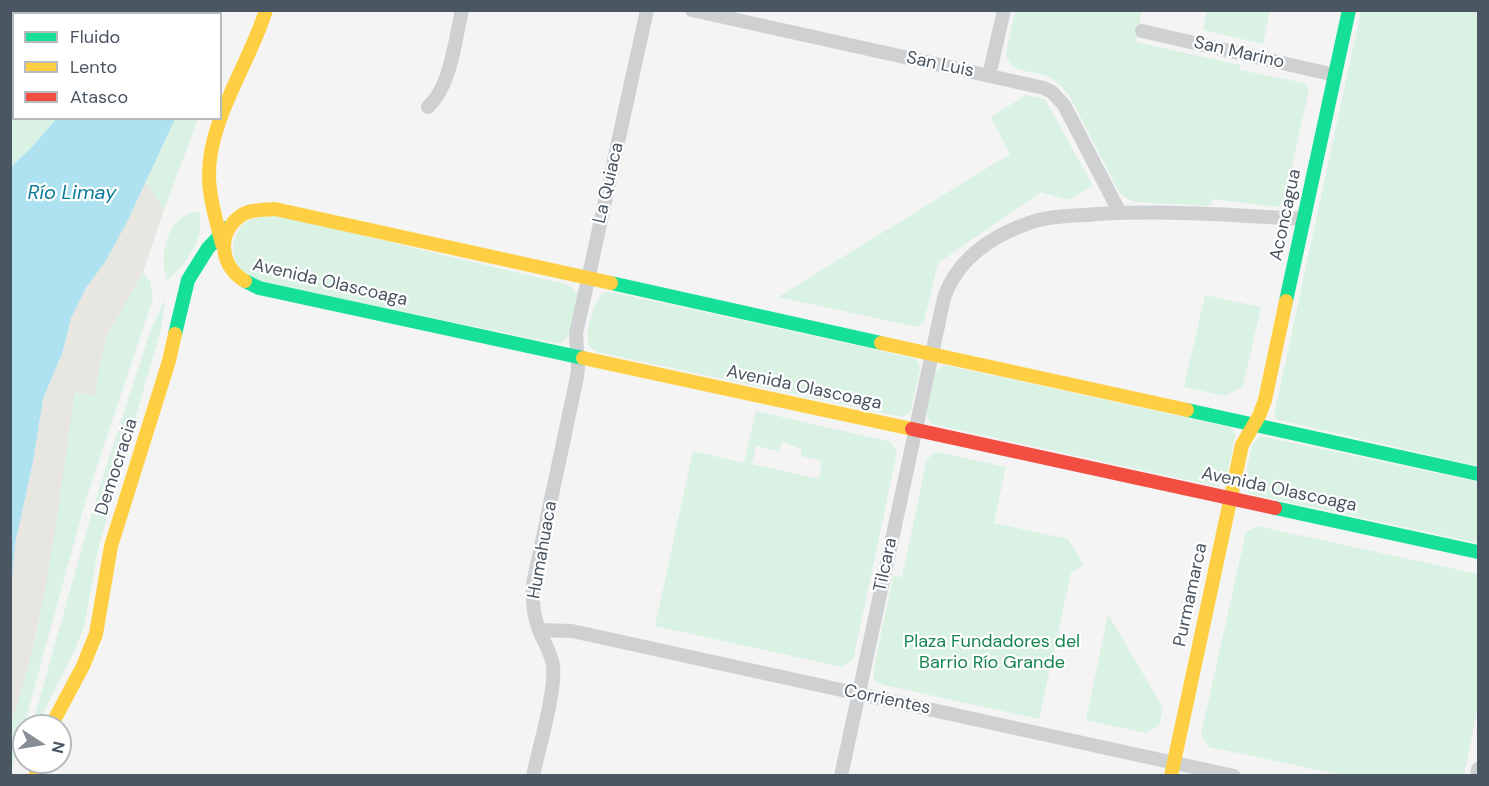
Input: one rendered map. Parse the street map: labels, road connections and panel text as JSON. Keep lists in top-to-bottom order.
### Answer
{
  "streets": {
    "main road": [
      "Aconcagua",
      "Avenida Olascoaga",
      "Democracia",
      "Purmamarca"
    ],
    "street": [
      "San Marino",
      "San Luis",
      "La Quiaca",
      "Humahuaca",
      "Tilcara",
      "Corrientes"
    ]
  },
  "crossings": [
    ["San Marino", "Aconcagua"],
    ["San Luis", "Tilcara"],
    ["La Quiaca", "Avenida Olascoaga"],
    ["La Quiaca", "Humahuaca"],
    ["Aconcagua", "Tilcara"],
    ["Aconcagua", "Purmamarca"],
    ["Avenida Olascoaga", "Democracia"],
    ["Avenida Olascoaga", "Humahuaca"],
    ["Avenida Olascoaga", "Tilcara"],
    ["Avenida Olascoaga", "Purmamarca"],
    ["Humahuaca", "Corrientes"],
    ["Tilcara", "Corrientes"],
    ["Purmamarca", "Corrientes"]
  ],
  "water": ["Río Limay"],
  "parks": ["Plaza Fundadores del Barrio Río Grande"],
  "legend": ["Fluido", "Lento", "Atasco"],
  "north": "right"
}
